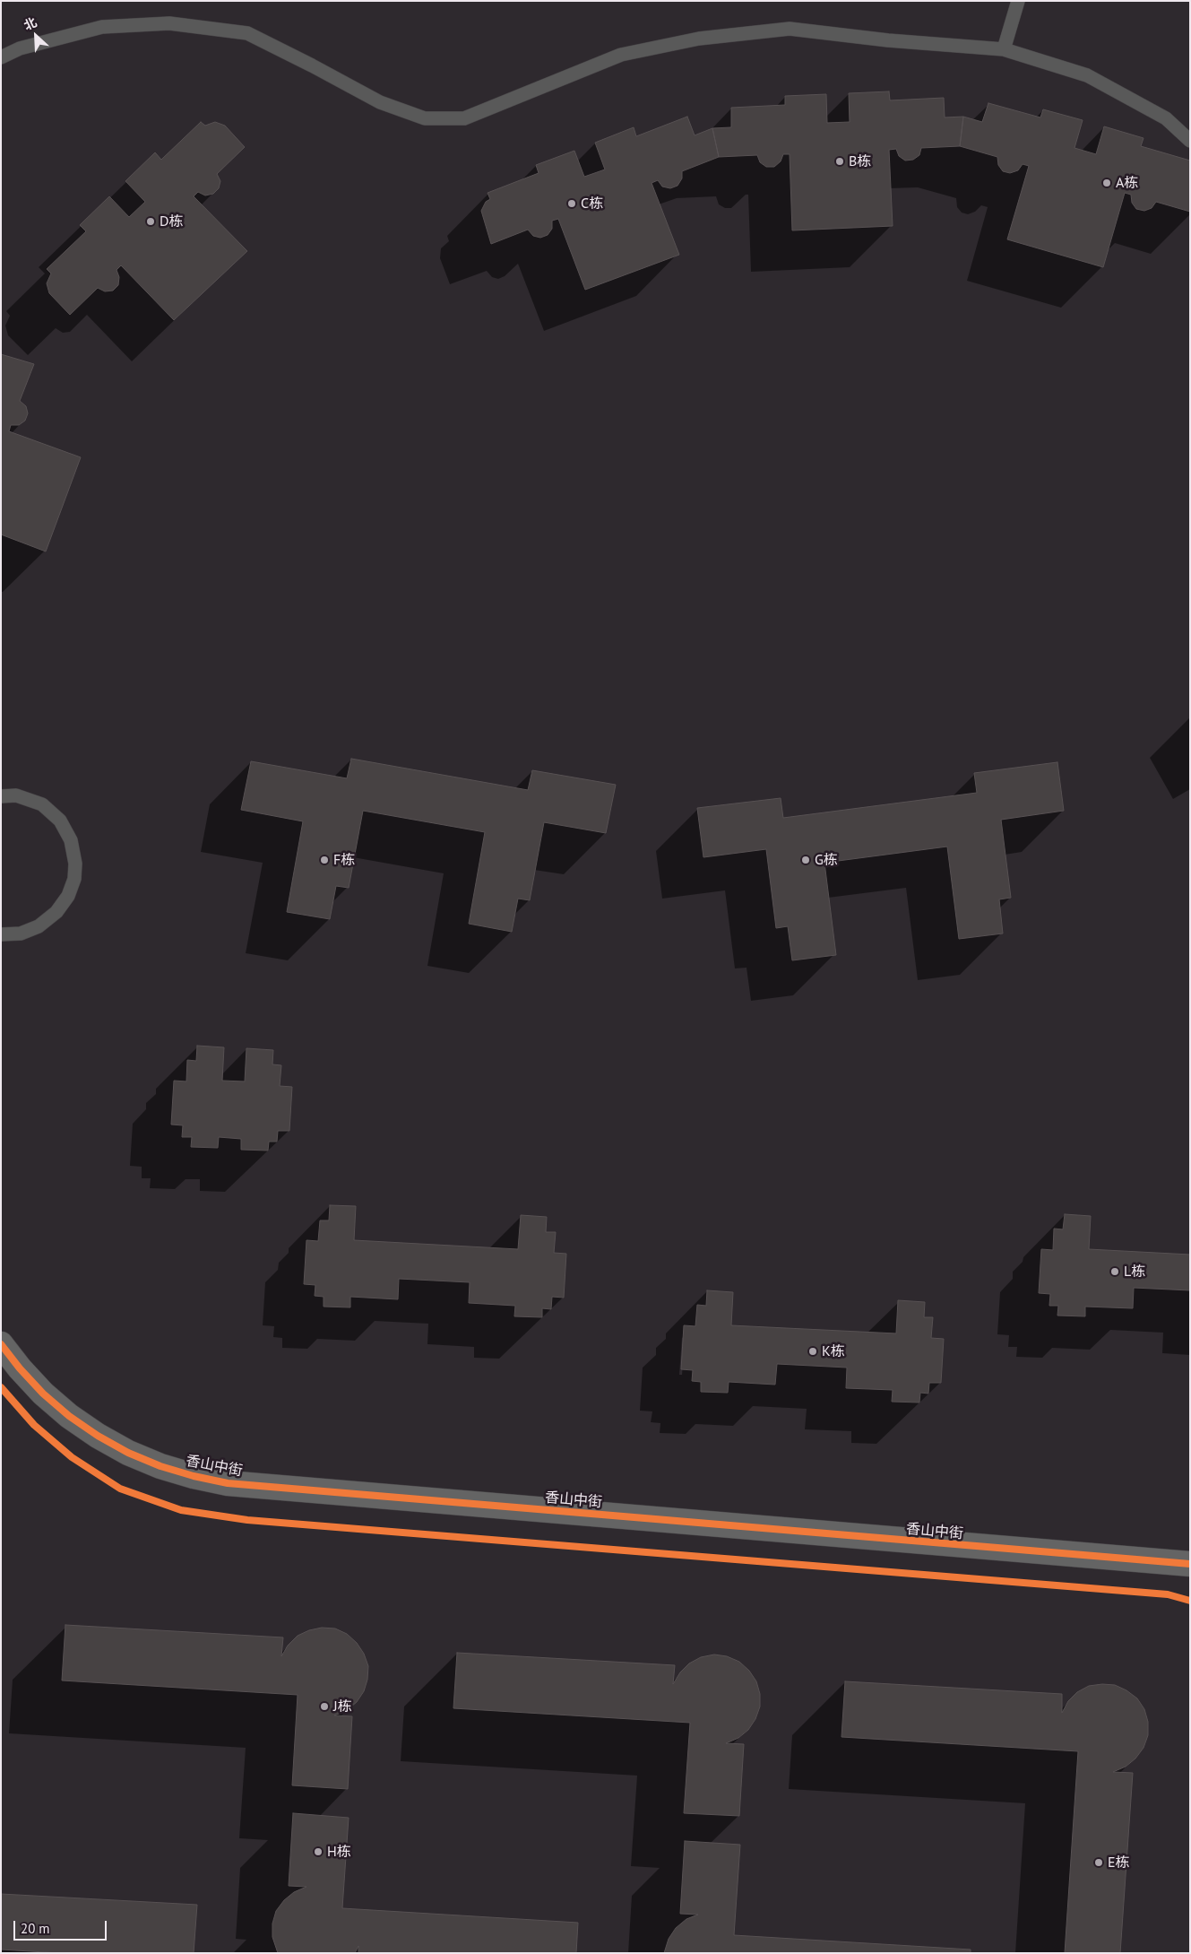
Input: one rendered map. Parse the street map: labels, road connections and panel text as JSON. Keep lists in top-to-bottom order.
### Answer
{
  "streets": {
    "street": ["香山中街"]
  },
  "places": [
    "B栋",
    "A栋",
    "C栋",
    "D栋",
    "F栋",
    "G栋",
    "L栋",
    "K栋",
    "J栋",
    "H栋",
    "E栋"
  ],
  "scale_bar": "20 m",
  "north": "top left"
}
